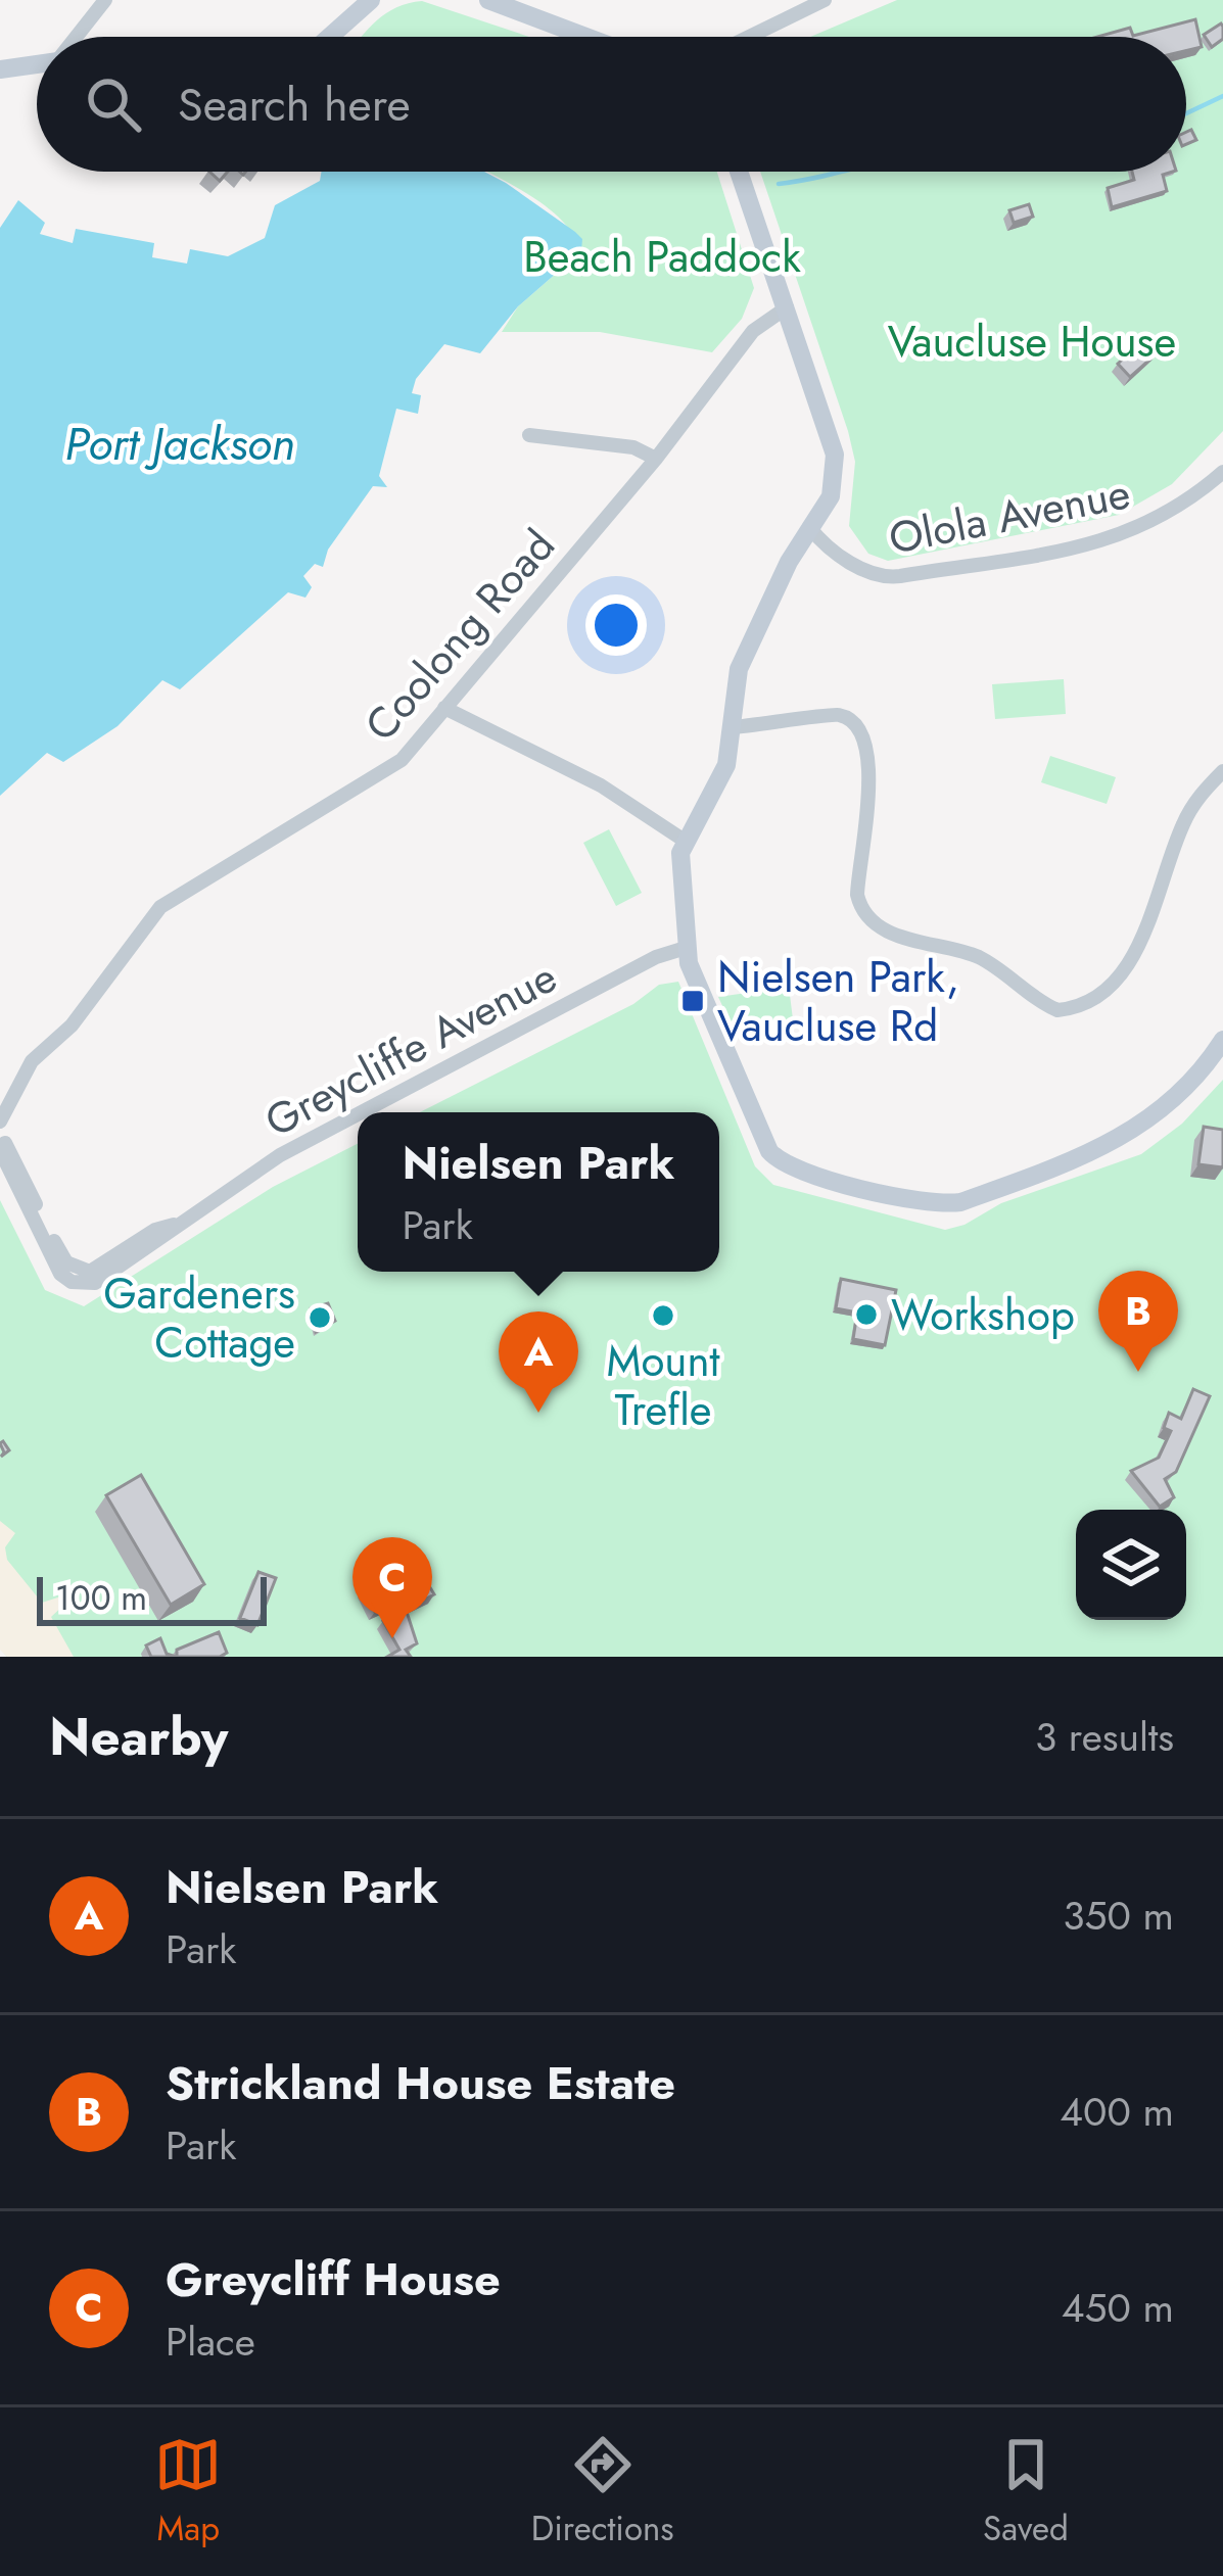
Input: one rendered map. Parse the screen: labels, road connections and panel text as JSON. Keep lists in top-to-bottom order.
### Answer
{
  "streets": {
    "street": ["Olola Avenue", "Coolong Road", "Greycliffe Avenue"]
  },
  "water": ["Port Jackson"],
  "parks": ["Beach Paddock", "Vaucluse House"],
  "places": {
    "transit": ["Nielsen Park, Vaucluse Rd"],
    "other": ["Workshop", "Mount Trefle", "Gardeners Cottage"]
  },
  "scale_bar": "100 m",
  "page": {
    "search": "Search here",
    "popup": ["Nielsen Park", "Park"],
    "pins": ["B", "A", "C"],
    "scale": "100 m",
    "heading": ["Nearby", "3 results"],
    "list": [
      {
        "mark": "A",
        "name": "Nielsen Park",
        "note": "Park",
        "value": "350 m"
      },
      {
        "mark": "B",
        "name": "Strickland House Estate",
        "note": "Park",
        "value": "400 m"
      },
      {
        "mark": "C",
        "name": "Greycliff House",
        "note": "Place",
        "value": "450 m"
      }
    ],
    "nav": ["Map", "Directions", "Saved"]
  }
}
